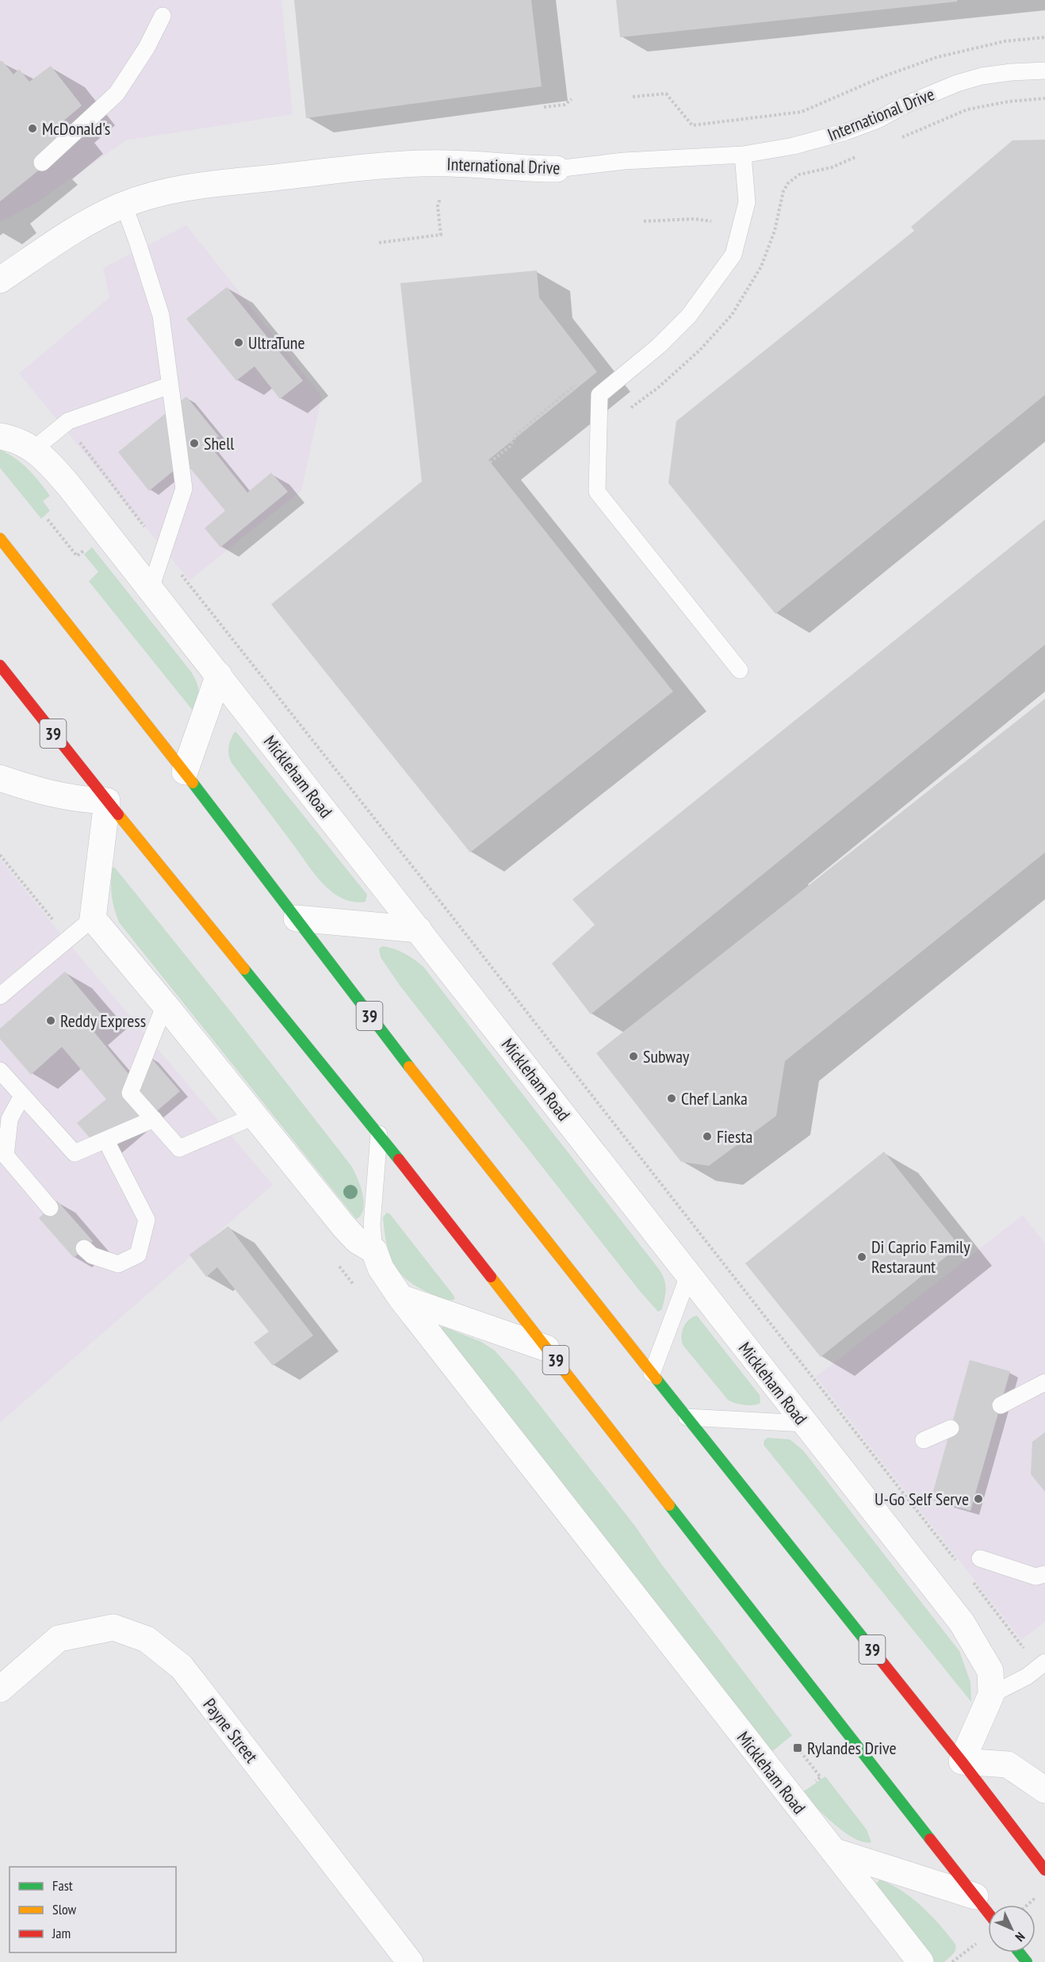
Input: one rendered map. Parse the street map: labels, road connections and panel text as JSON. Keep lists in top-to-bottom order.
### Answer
{
  "streets": {
    "main road": ["39"],
    "street": ["International Drive", "Mickleham Road", "Payne Street"]
  },
  "crossings": [
    ["39", "Mickleham Road"]
  ],
  "places": {
    "other": [
      "McDonald's",
      "UltraTune",
      "Shell",
      "Reddy Express",
      "Subway",
      "Chef Lanka",
      "Fiesta",
      "Di Caprio Family Restaraunt",
      "U-Go Self Serve"
    ],
    "transit": ["Rylandes Drive"]
  },
  "legend": ["Fast", "Slow", "Jam"],
  "north": "bottom right"
}
